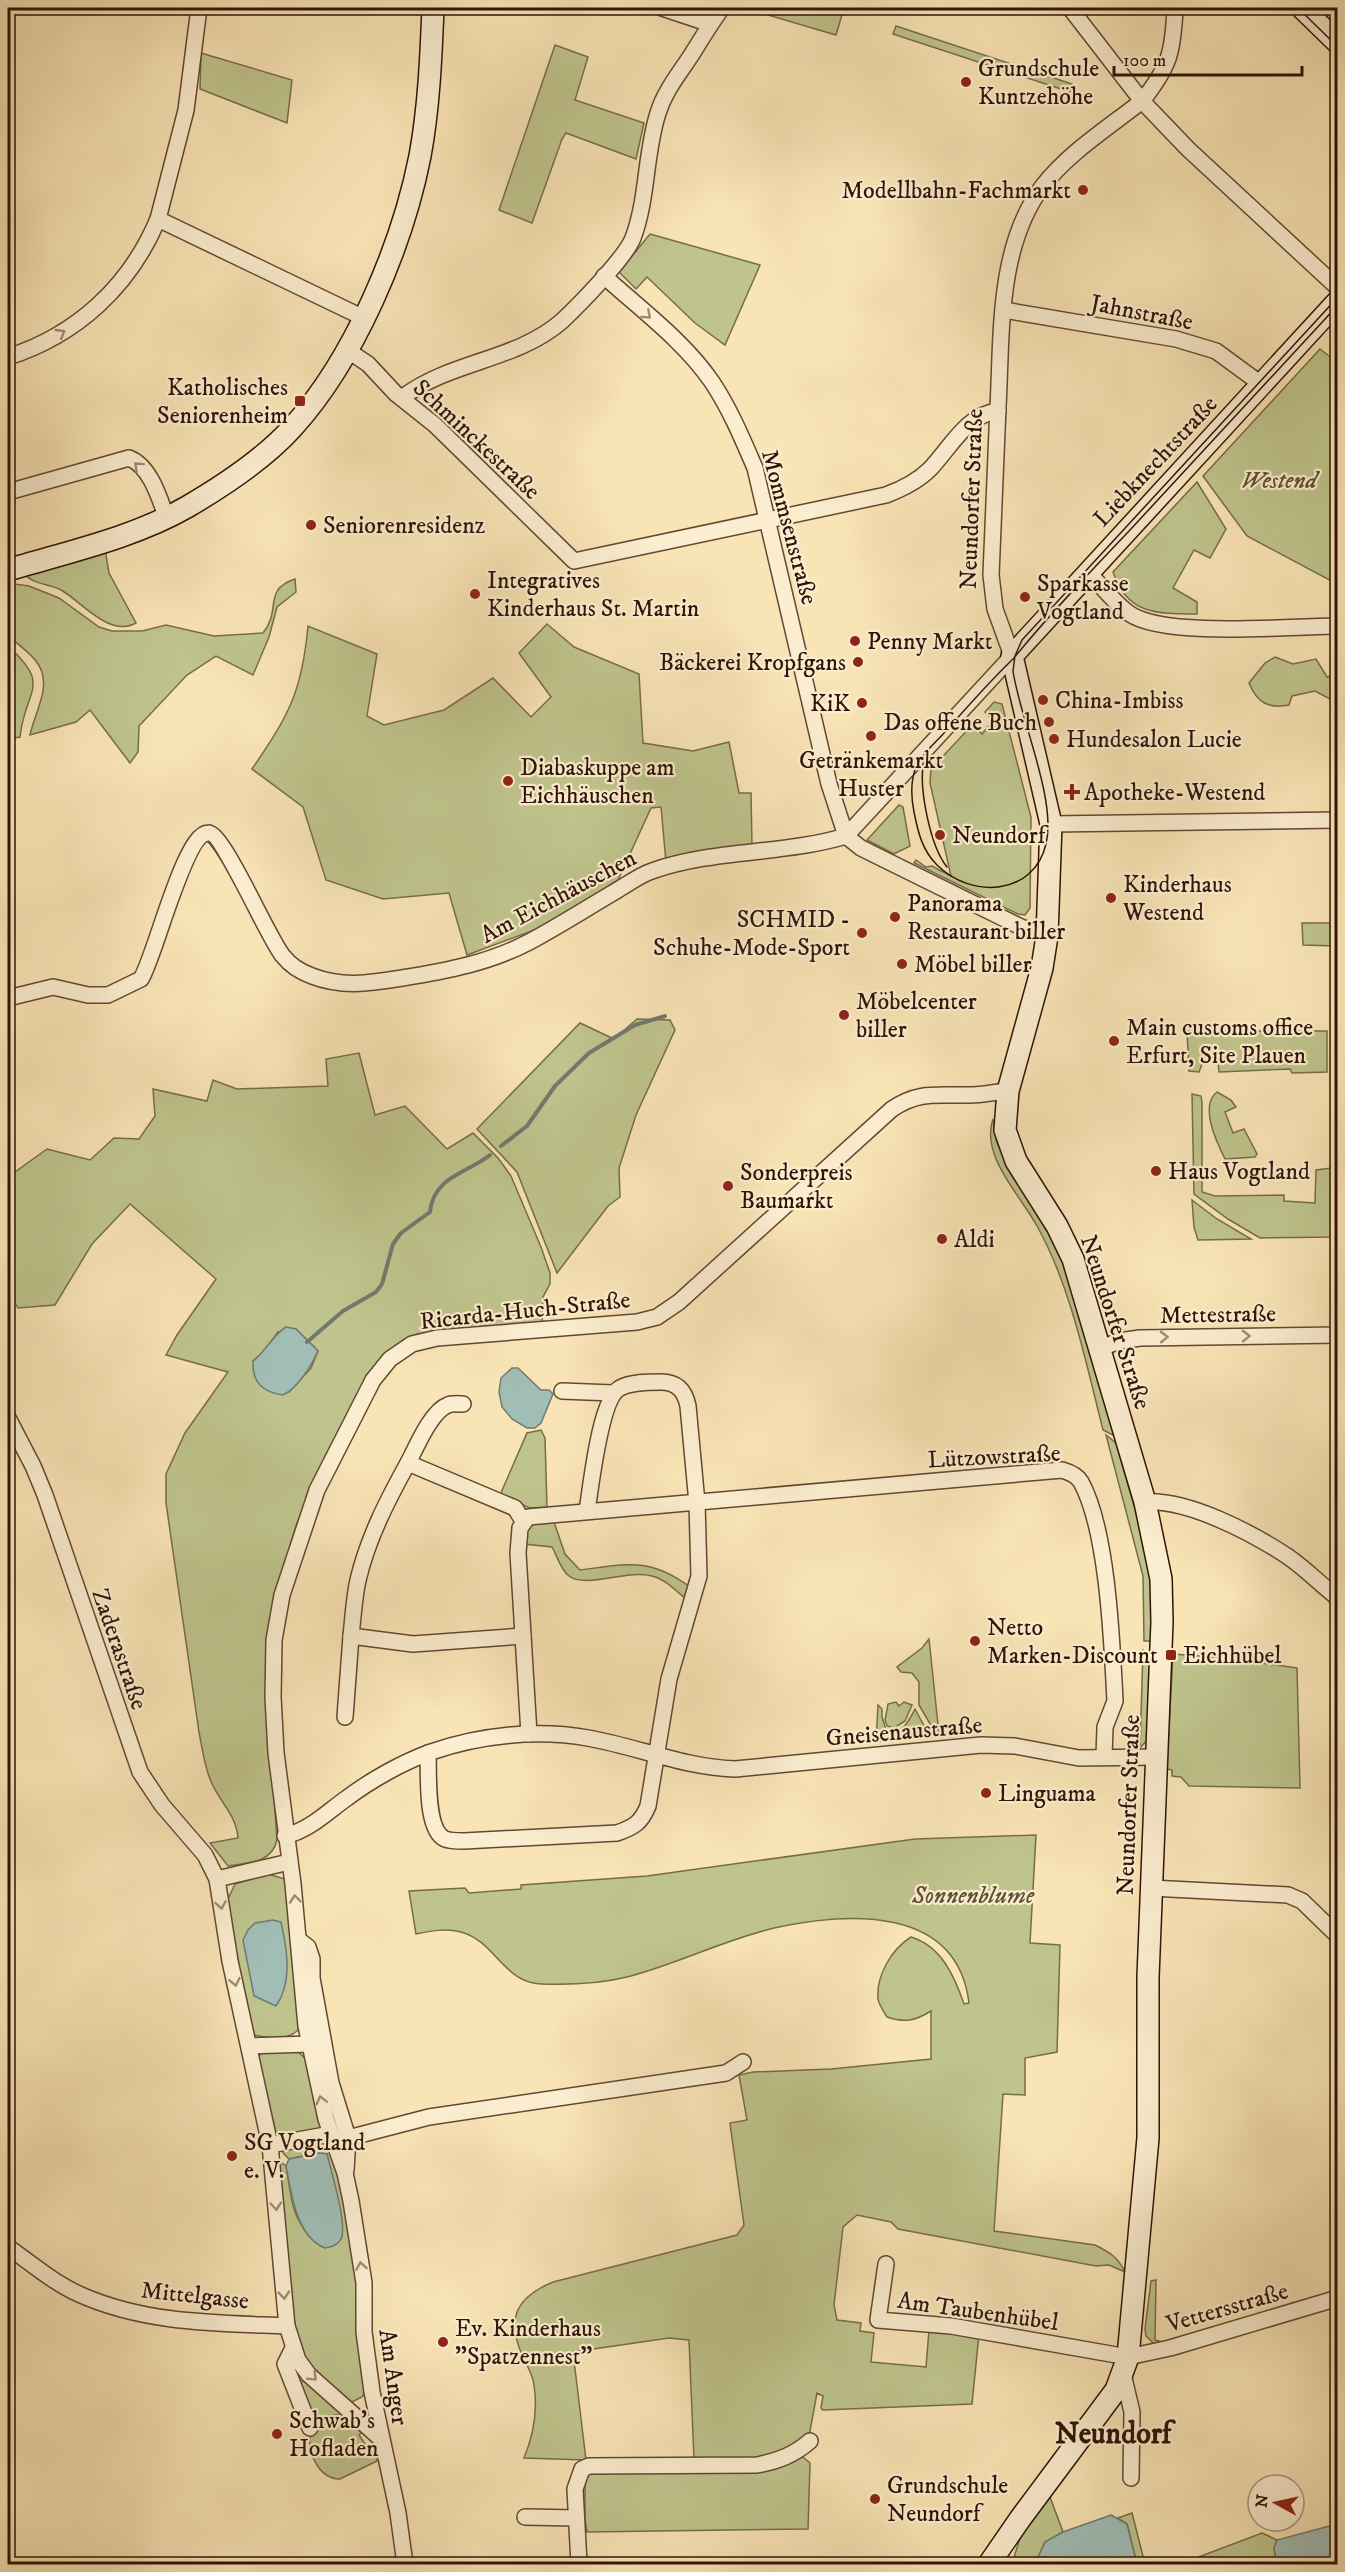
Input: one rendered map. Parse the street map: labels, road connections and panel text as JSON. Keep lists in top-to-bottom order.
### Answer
{
  "streets": {
    "street": [
      "Jahnstraße",
      "Schminckestraße",
      "Liebknechtstraße",
      "Neundorfer Straße",
      "Mommsenstraße",
      "Am Eichhäuschen",
      "Ricarda-Huch-Straße",
      "Mettestraße",
      "Lützowstraße",
      "Zaderastraße",
      "Gneisenaustraße",
      "Mittelgasse",
      "Vettersstraße",
      "Am Taubenhübel",
      "Am Anger"
    ]
  },
  "crossings": [
    ["Jahnstraße", "Liebknechtstraße"],
    ["Jahnstraße", "Neundorfer Straße"],
    ["Schminckestraße", "Mommsenstraße"],
    ["Liebknechtstraße", "Neundorfer Straße"],
    ["Neundorfer Straße", "Ricarda-Huch-Straße"],
    ["Neundorfer Straße", "Mettestraße"],
    ["Neundorfer Straße", "Gneisenaustraße"],
    ["Neundorfer Straße", "Vettersstraße"],
    ["Neundorfer Straße", "Am Taubenhübel"],
    ["Mommsenstraße", "Am Eichhäuschen"],
    ["Ricarda-Huch-Straße", "Gneisenaustraße"],
    ["Ricarda-Huch-Straße", "Am Anger"],
    ["Lützowstraße", "Gneisenaustraße"],
    ["Zaderastraße", "Am Anger"],
    ["Mittelgasse", "Am Anger"],
    ["Vettersstraße", "Am Taubenhübel"]
  ],
  "one_way": ["Mommsenstraße", "Mettestraße"],
  "districts": ["Neundorf"],
  "parks": ["Westend", "Sonnenblume"],
  "places": {
    "other": [
      "Grundschule Kuntzehöhe",
      "Modellbahn-Fachmarkt",
      "Seniorenresidenz",
      "Integratives Kinderhaus St. Martin",
      "Sparkasse Vogtland",
      "Penny Markt",
      "Bäckerei Kropfgans",
      "China-Imbiss",
      "KiK",
      "Das offene Buch",
      "Getränkemarkt Huster",
      "Hundesalon Lucie",
      "Diabaskuppe am Eichhäuschen",
      "Neundorf",
      "Kinderhaus Westend",
      "Panorama Restaurant biller",
      "SCHMID - Schuhe-Mode-Sport",
      "Möbel biller",
      "Möbelcenter biller",
      "Main customs office Erfurt, Site Plauen",
      "Haus Vogtland",
      "Sonderpreis Baumarkt",
      "Aldi",
      "Netto Marken-Discount",
      "Linguama",
      "SG Vogtland e. V.",
      "Ev. Kinderhaus \"Spatzennest\"",
      "Schwab's Hofladen",
      "Grundschule Neundorf"
    ],
    "transit": ["Katholisches Seniorenheim", "Eichhübel"],
    "health": ["Apotheke-Westend"]
  },
  "scale_bar": "100 m",
  "north": "left"
}
